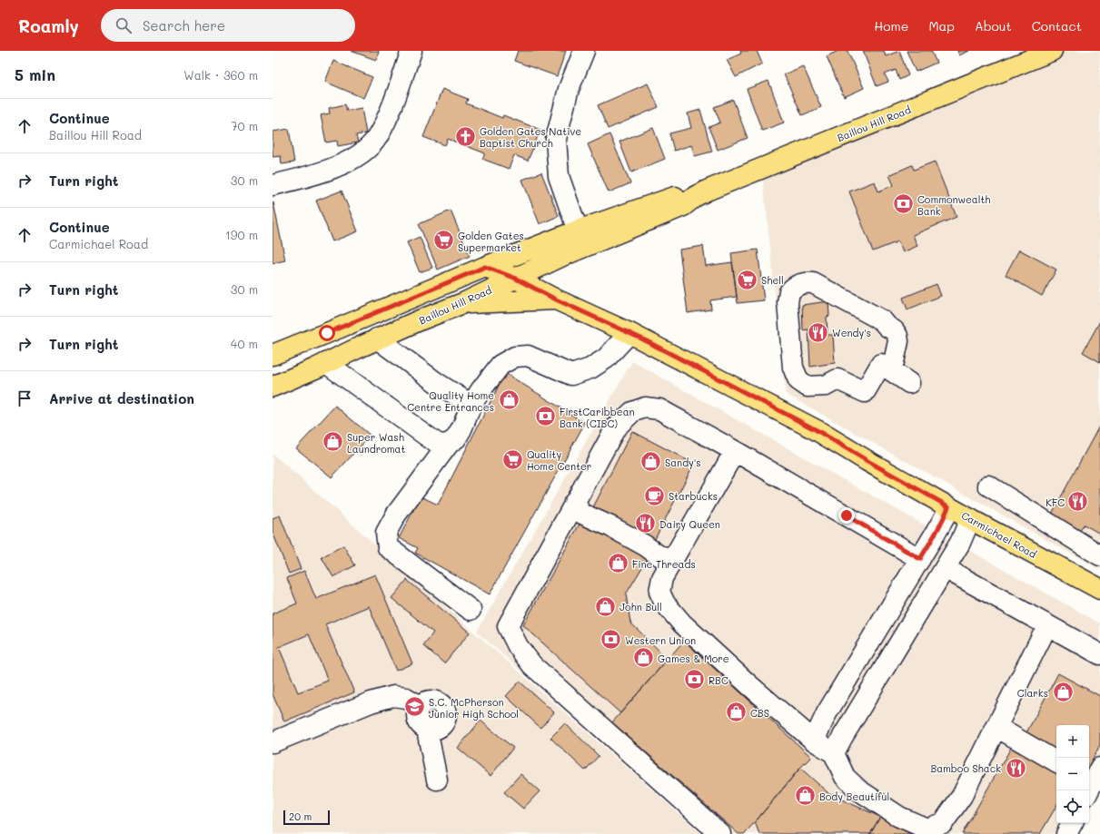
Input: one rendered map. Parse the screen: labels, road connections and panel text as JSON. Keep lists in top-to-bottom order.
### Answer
{
  "streets": {
    "main road": ["Baillou Hill Road", "Carmichael Road"]
  },
  "crossings": [
    ["Baillou Hill Road", "Carmichael Road"]
  ],
  "places": {
    "church": ["Golden Gates Native Baptist Church"],
    "bank": [
      "Commonwealth Bank",
      "FirstCaribbean Bank (CIBC)",
      "Western Union",
      "RBC"
    ],
    "supermarket": ["Golden Gates Supermarket", "Shell", "Quality Home Center"],
    "restaurant": [
      "Wendy's",
      "KFC",
      "Dairy Queen",
      "Bamboo Shack"
    ],
    "shop": [
      "Quality Home Centre Entrances",
      "Super Wash Laundromat",
      "Sandy's",
      "Fine Threads",
      "John Bull",
      "Games & More",
      "Clarks",
      "CBS",
      "Body Beautiful"
    ],
    "cafe": ["Starbucks"],
    "school or university": ["S.C. McPherson Junior High School"]
  },
  "scale_bar": "20 m",
  "page": {
    "header": "Roamly",
    "search": "Search here",
    "nav": [
      "Home",
      "Map",
      "About",
      "Contact"
    ],
    "heading": ["5 min", "Walk · 360 m"],
    "list": [
      ["Continue", "Baillou Hill Road", "70 m"],
      ["Turn right", "30 m"],
      ["Continue", "Carmichael Road", "190 m"],
      ["Turn right", "30 m"],
      ["Turn right", "40 m"],
      "Arrive at destination"
    ],
    "map_buttons": ["+", "−"],
    "scale": "20 m"
  }
}
